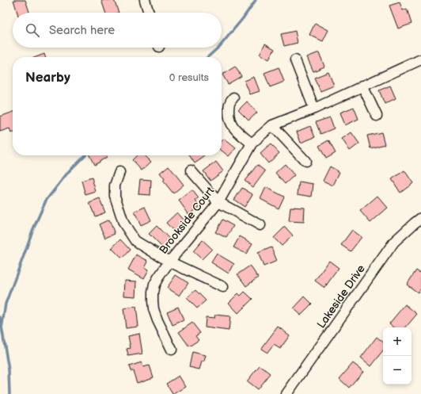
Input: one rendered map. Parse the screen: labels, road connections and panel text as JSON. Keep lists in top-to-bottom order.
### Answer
{
  "streets": {
    "street": ["Brookside Court", "Lakeside Drive"]
  },
  "page": {
    "search": "Search here",
    "heading": ["Nearby", "0 results"],
    "map_buttons": ["+", "−"]
  }
}
